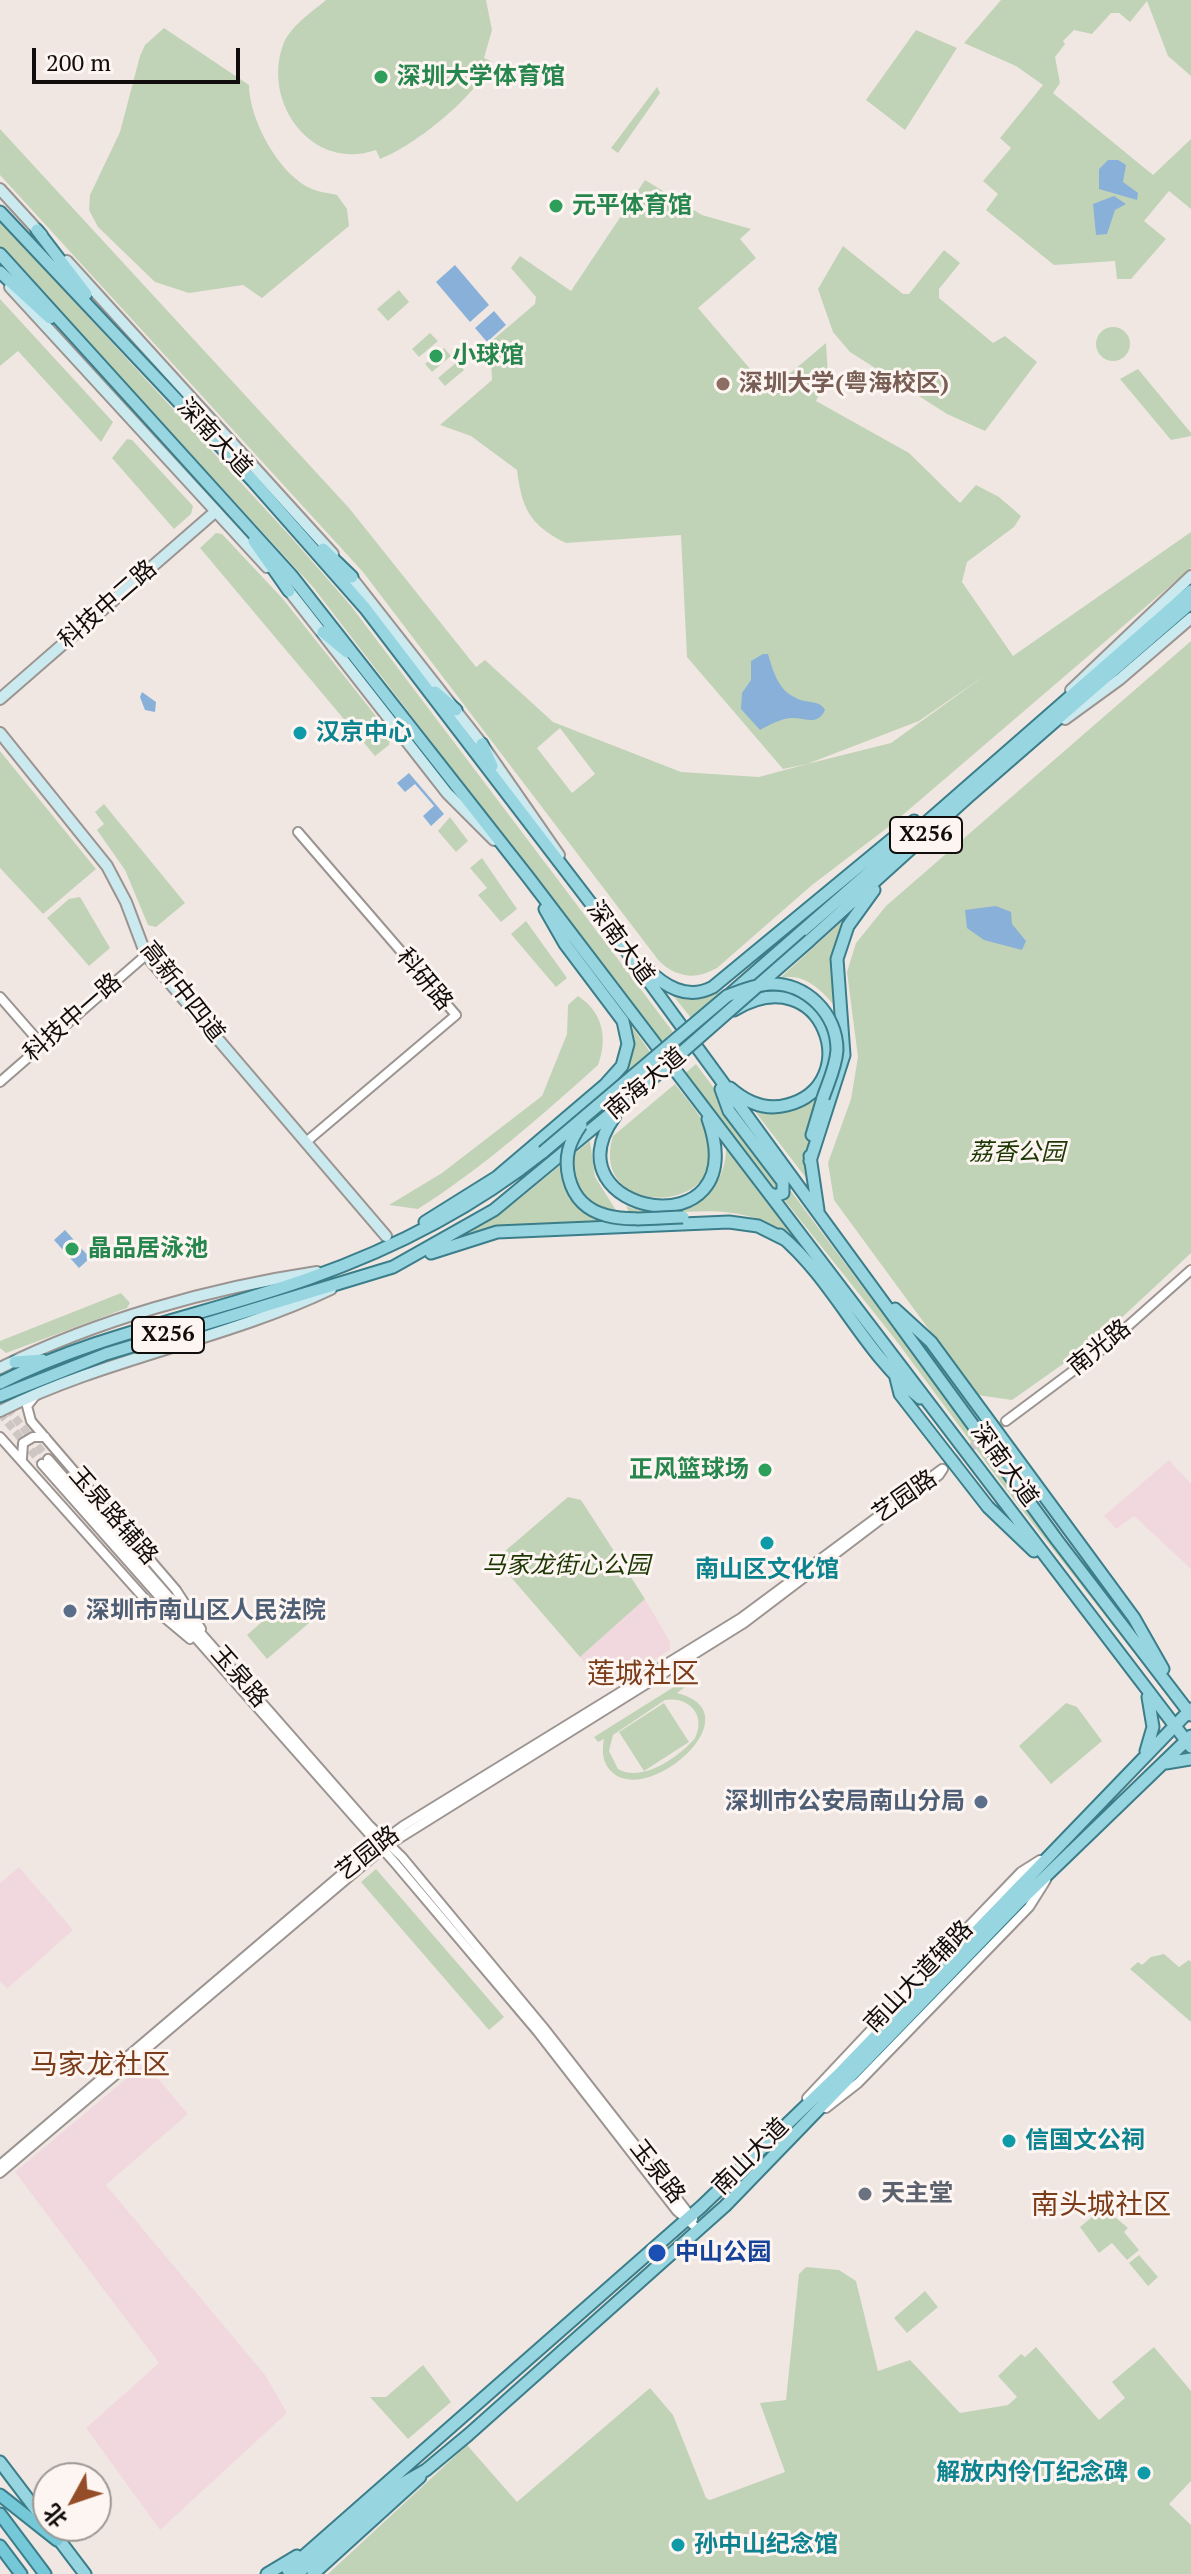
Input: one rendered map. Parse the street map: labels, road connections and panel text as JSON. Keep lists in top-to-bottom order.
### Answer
{
  "streets": {
    "main road": [
      "深南大道",
      "科技中二路",
      "X256",
      "高新中四道",
      "南海大道",
      "南山大道"
    ],
    "street": [
      "科研路",
      "科技中一路",
      "南光路",
      "艺园路",
      "玉泉路辅路",
      "玉泉路",
      "南山大道辅路"
    ]
  },
  "crossings": [
    ["深南大道", "南山大道"],
    ["X256", "南海大道"],
    ["科研路", "高新中四道"],
    ["高新中四道", "科技中一路"],
    ["艺园路", "玉泉路"],
    ["玉泉路辅路", "玉泉路"],
    ["玉泉路", "南山大道"],
    ["南山大道辅路", "南山大道"]
  ],
  "districts": ["莲城社区", "马家龙社区", "南头城社区"],
  "parks": ["荔香公园", "马家龙街心公园"],
  "places": [
    "深圳大学体育馆",
    "元平体育馆",
    "小球馆",
    "深圳大学(粤海校区)",
    "汉京中心",
    "晶品居泳池",
    "正风篮球场",
    "南山区文化馆",
    "深圳市南山区人民法院",
    "深圳市公安局南山分局",
    "信国文公祠",
    "天主堂",
    "中山公园",
    "解放内伶仃纪念碑",
    "孙中山纪念馆"
  ],
  "scale_bar": "200 m",
  "north": "bottom left"
}
